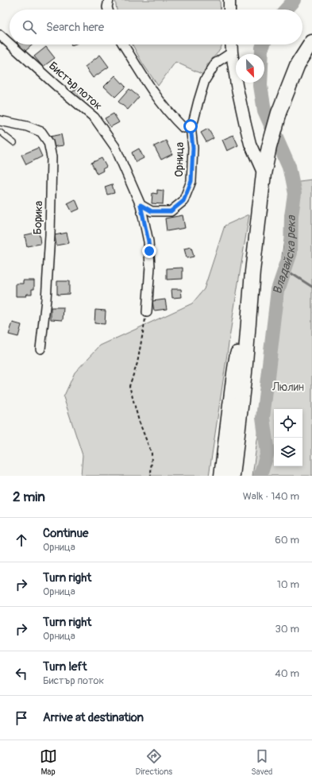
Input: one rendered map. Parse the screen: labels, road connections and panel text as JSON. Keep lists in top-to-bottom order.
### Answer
{
  "streets": {
    "street": ["Бистър поток", "Орница", "Борика"]
  },
  "crossings": [
    ["Бистър поток", "Орница"]
  ],
  "water": ["Владайска река"],
  "parks": ["Люлин"],
  "north": "bottom right",
  "page": {
    "search": "Search here",
    "heading": ["2 min", "Walk · 140 m"],
    "list": [
      ["Continue", "Орница", "60 m"],
      ["Turn right", "Орница", "10 m"],
      ["Turn right", "Орница", "30 m"],
      ["Turn left", "Бистър поток", "40 m"],
      "Arrive at destination"
    ],
    "nav": ["Map", "Directions", "Saved"]
  }
}
